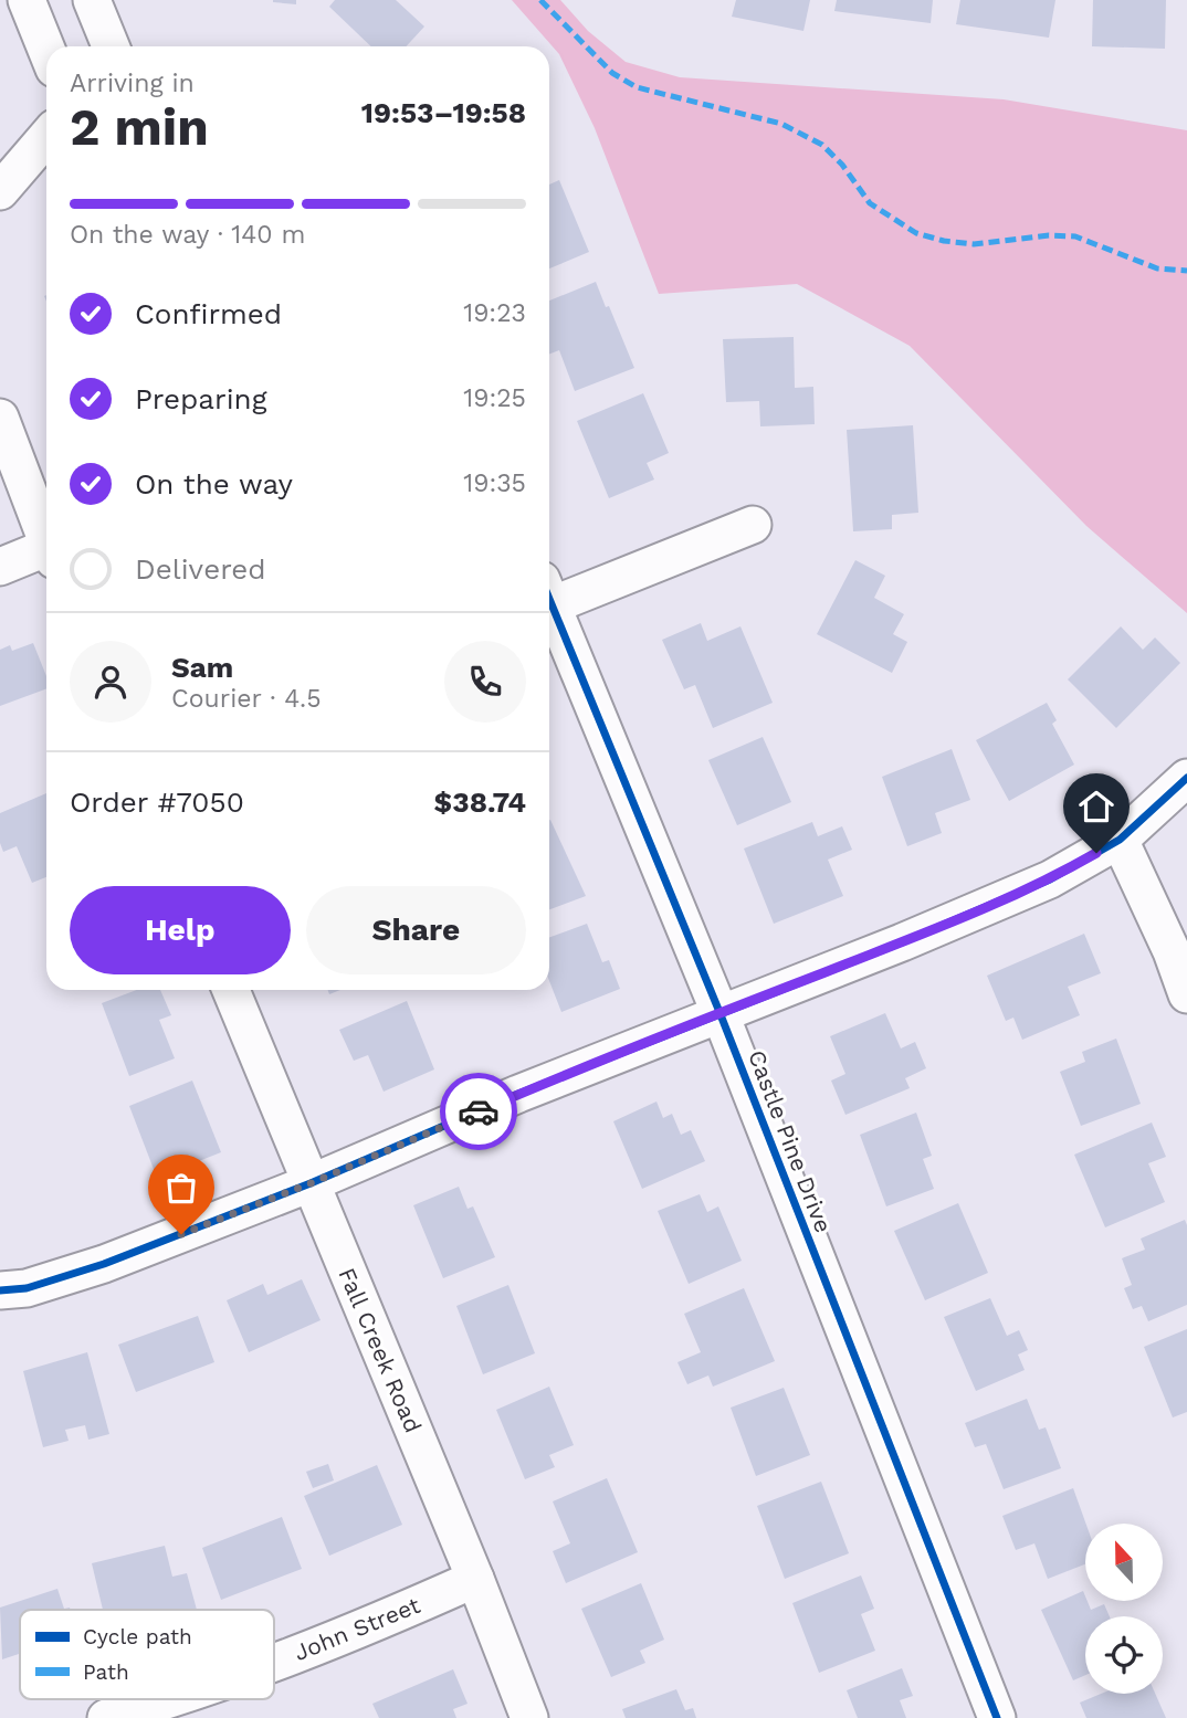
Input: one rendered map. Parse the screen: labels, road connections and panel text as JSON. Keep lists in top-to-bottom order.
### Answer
{
  "streets": {
    "street": ["Castle Pine Drive", "Fall Creek Road", "John Street"]
  },
  "crossings": [
    ["Fall Creek Road", "John Street"]
  ],
  "legend": ["Cycle path", "Path"],
  "north": "top",
  "page": {
    "heading": ["2 min", "Arriving in", "19:53–19:58"],
    "panel": [
      "Sam",
      "Courier · 4.5",
      "Order #7050",
      "$38.74"
    ],
    "bar": "On the way · 140 m",
    "list": [
      ["Confirmed", "19:23"],
      ["Preparing", "19:25"],
      ["On the way", "19:35"],
      "Delivered"
    ],
    "buttons": ["Help", "Share"]
  }
}
